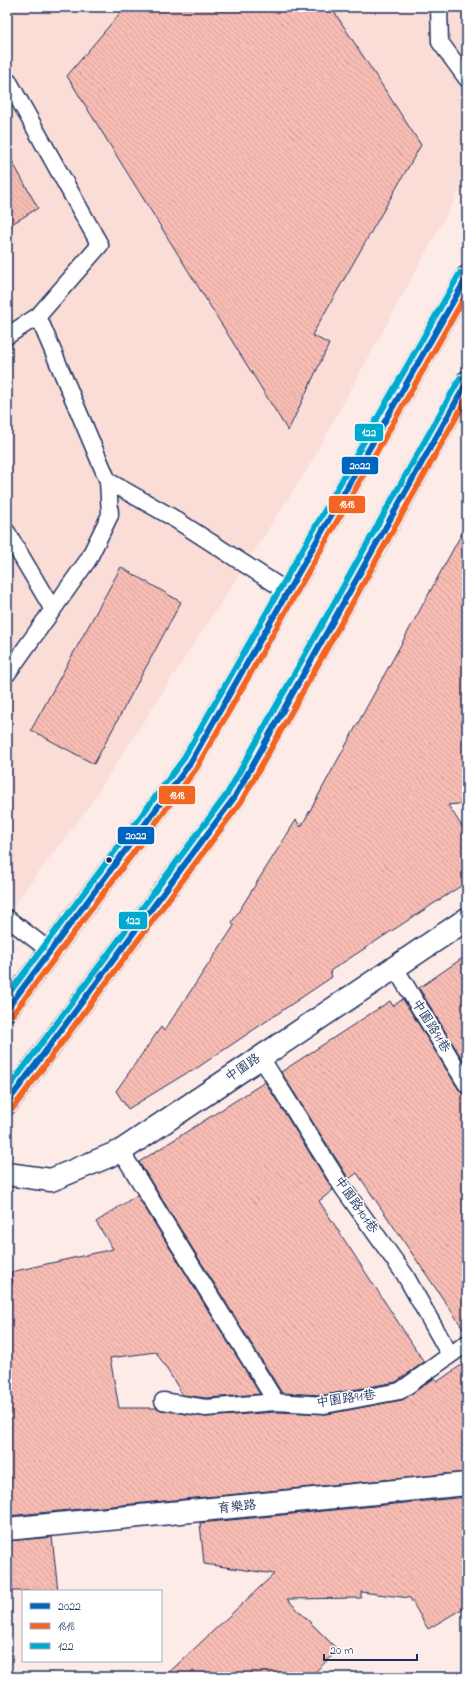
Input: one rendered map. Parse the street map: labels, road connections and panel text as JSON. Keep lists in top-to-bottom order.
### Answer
{
  "streets": {
    "main road": ["中園路", "育樂路"],
    "lane": ["中園路91巷", "中園路101巷"]
  },
  "crossings": [
    ["中園路91巷", "中園路"],
    ["中園路91巷", "中園路101巷"],
    ["中園路", "中園路101巷"]
  ],
  "lines": ["transit line 122", "transit line 2022", "transit line 1818"],
  "legend": ["2022", "1818", "122"],
  "scale_bar": "20 m"
}
